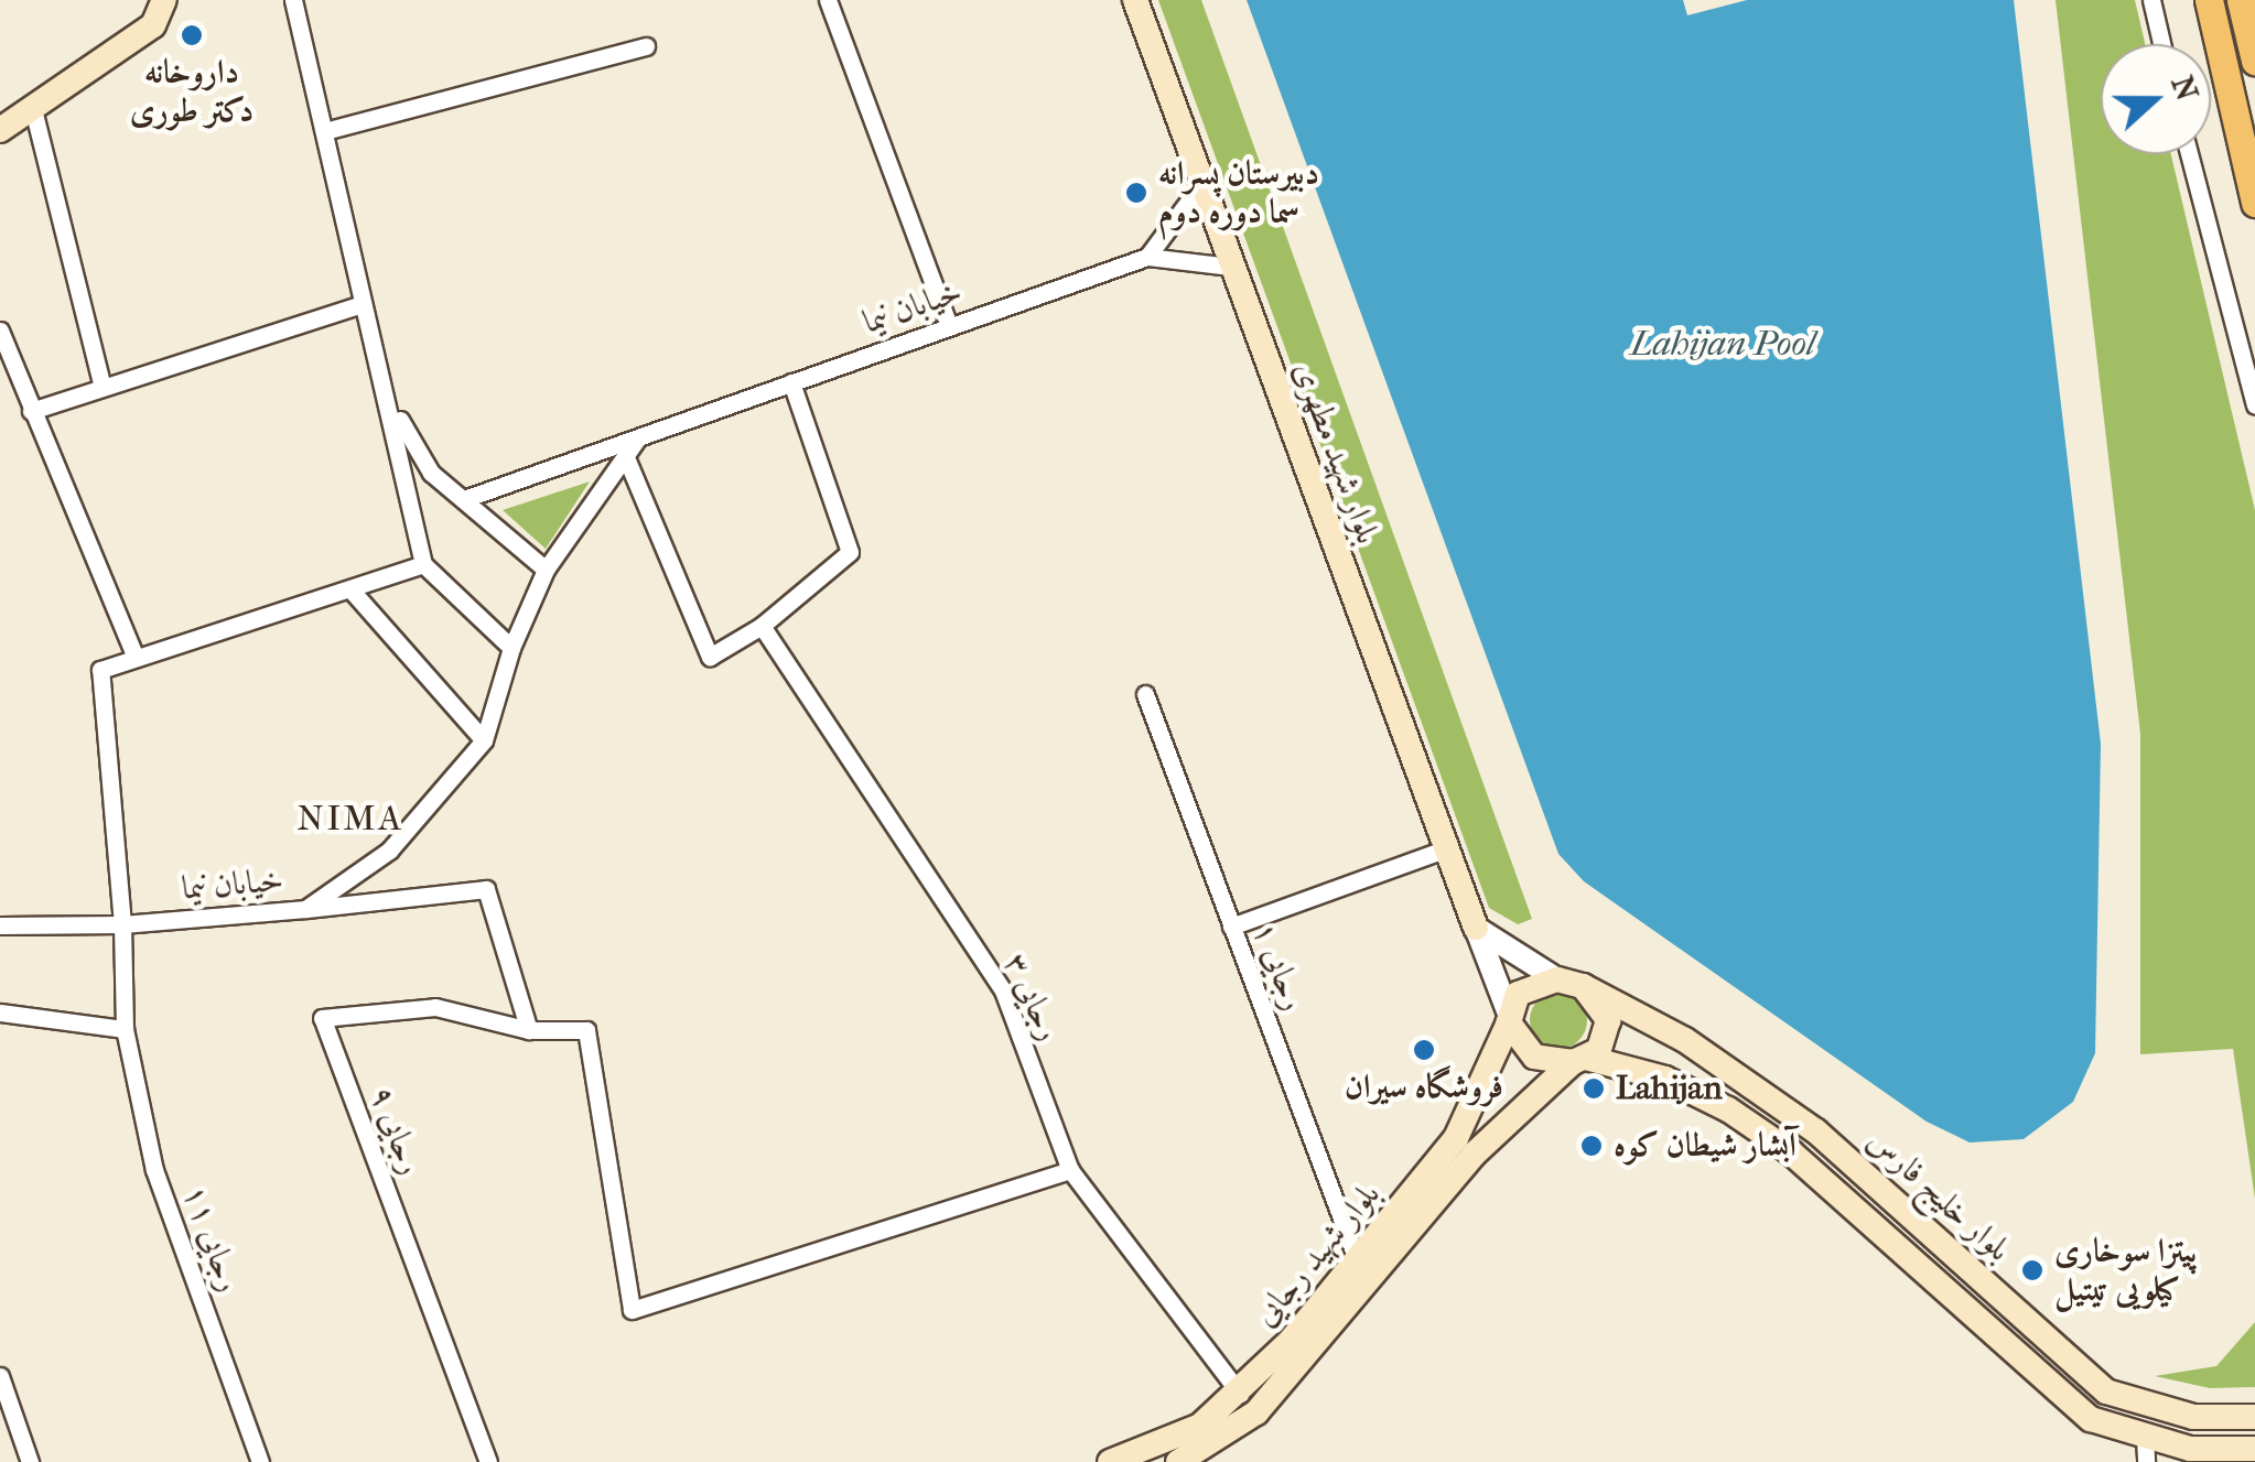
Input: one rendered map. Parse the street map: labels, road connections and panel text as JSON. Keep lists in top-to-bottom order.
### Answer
{
  "streets": {
    "main road": ["بلوار شهید مطهری", "بلوار خلیج فارس", "بلوار شهید رجایی"],
    "street": [
      "خیابان نیما",
      "رجایی ۱",
      "رجایی ۳",
      "رجایی ۹",
      "رجایی ۱۱"
    ]
  },
  "crossings": [
    ["خیابان نیما", "بلوار شهید مطهری"],
    ["خیابان نیما", "رجایی ۱۱"],
    ["رجایی ۱", "بلوار شهید رجایی"],
    ["رجایی ۳", "بلوار شهید رجایی"],
    ["بلوار خلیج فارس", "بلوار شهید رجایی"]
  ],
  "districts": ["NIMA"],
  "water": ["Lahijan Pool"],
  "places": [
    "داروخانه دکتر طوری",
    "دبیرستان پسرانه سما دوره دوم",
    "فروشگاه سیران",
    "Lahijan",
    "آبشار شیطان کوه",
    "پیتزا سوخاری کیلویی تیتیل"
  ],
  "north": "right"
}
